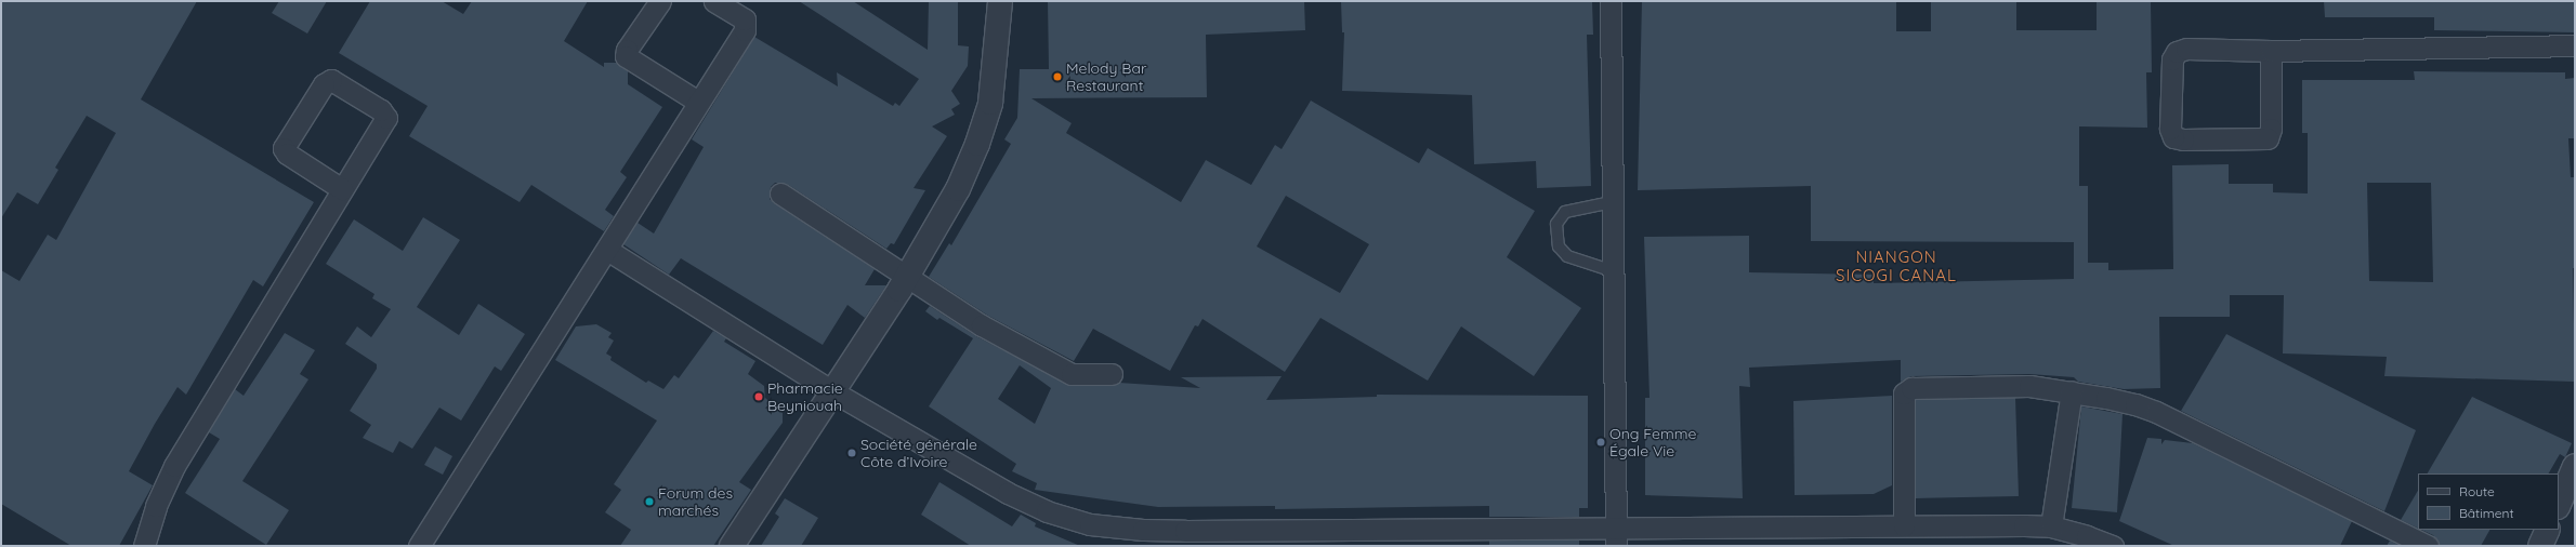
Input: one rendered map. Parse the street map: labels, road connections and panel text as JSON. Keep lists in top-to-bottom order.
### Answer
{
  "districts": ["NIANGON SICOGI CANAL"],
  "places": [
    "Melody Bar Restaurant",
    "Pharmacie Beyniouah",
    "Ong Femme Égale Vie",
    "Société générale Côte d’Ivoire",
    "Forum des marchés"
  ],
  "legend": ["Route", "Bâtiment"]
}
